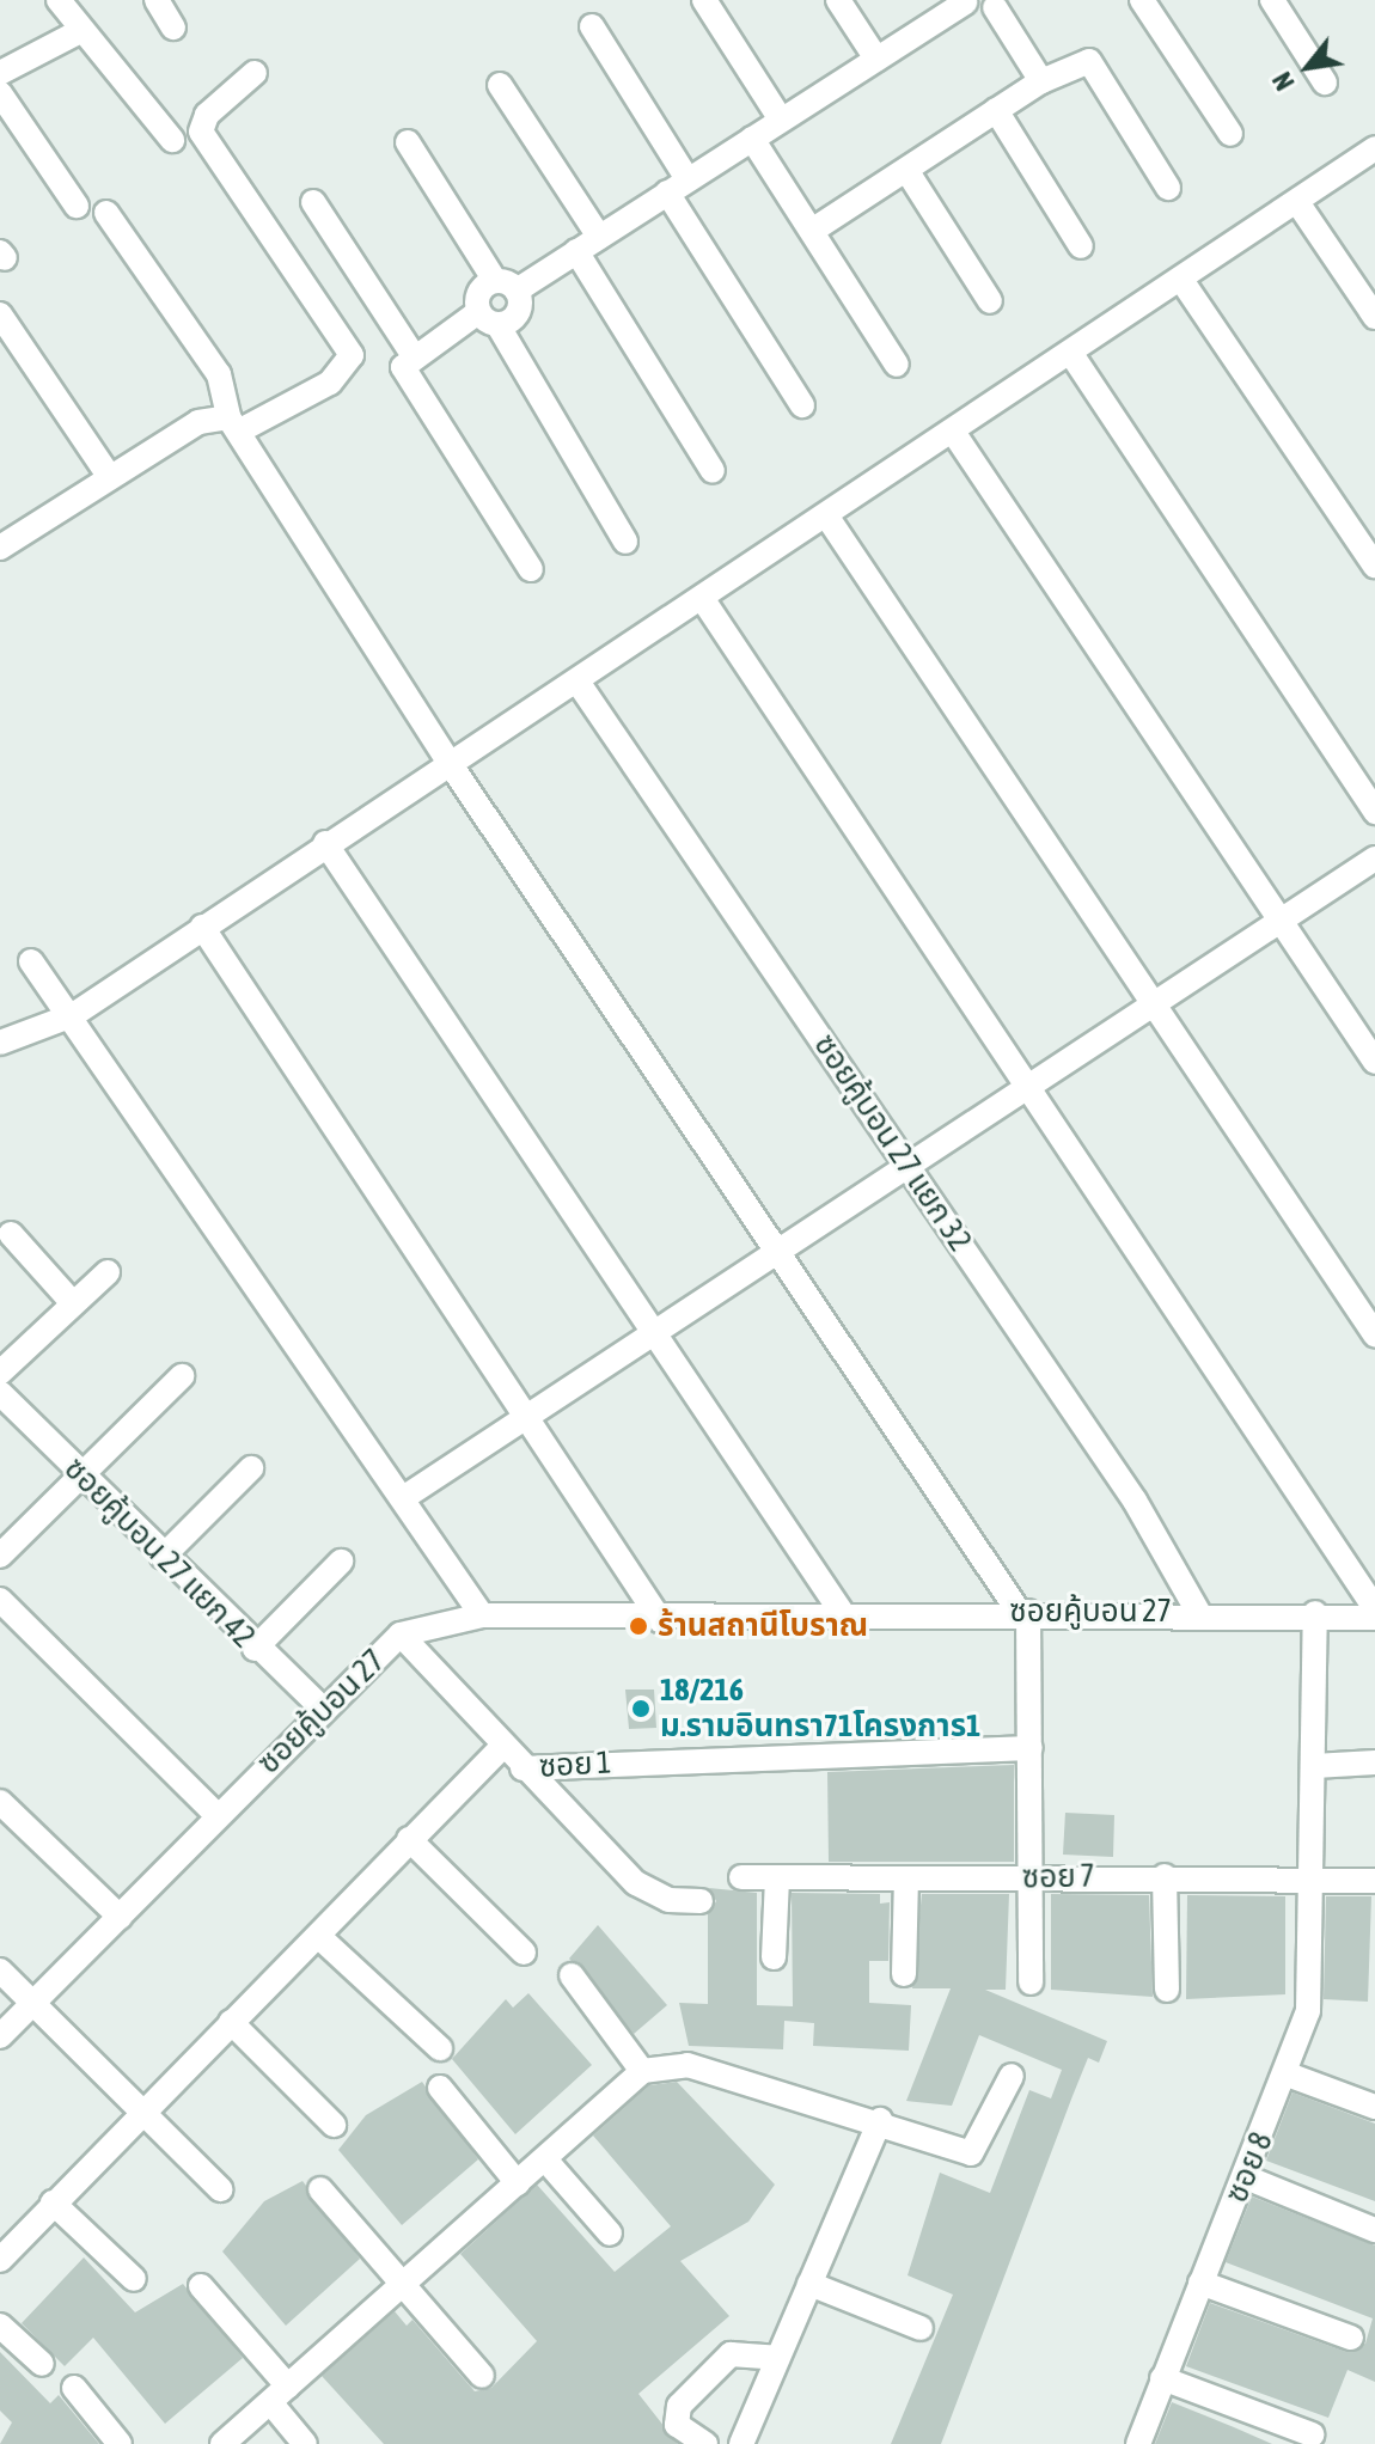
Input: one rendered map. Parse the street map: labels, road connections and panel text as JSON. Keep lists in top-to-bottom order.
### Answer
{
  "streets": {
    "street": [
      "ซอยคู้บอน 27 แยก 32",
      "ซอยคู้บอน 27 แยก 42",
      "ซอยคู้บอน 27",
      "ซอย 1",
      "ซอย 7",
      "ซอย 8"
    ]
  },
  "crossings": [
    ["ซอยคู้บอน 27 แยก 32", "ซอยคู้บอน 27"],
    ["ซอยคู้บอน 27 แยก 42", "ซอยคู้บอน 27"],
    ["ซอยคู้บอน 27", "ซอย 8"],
    ["ซอย 7", "ซอย 8"]
  ],
  "places": ["ร้านสถานีโบราณ", "18/216 ม.รามอินทรา71โครงการ1"],
  "north": "bottom left"
}
